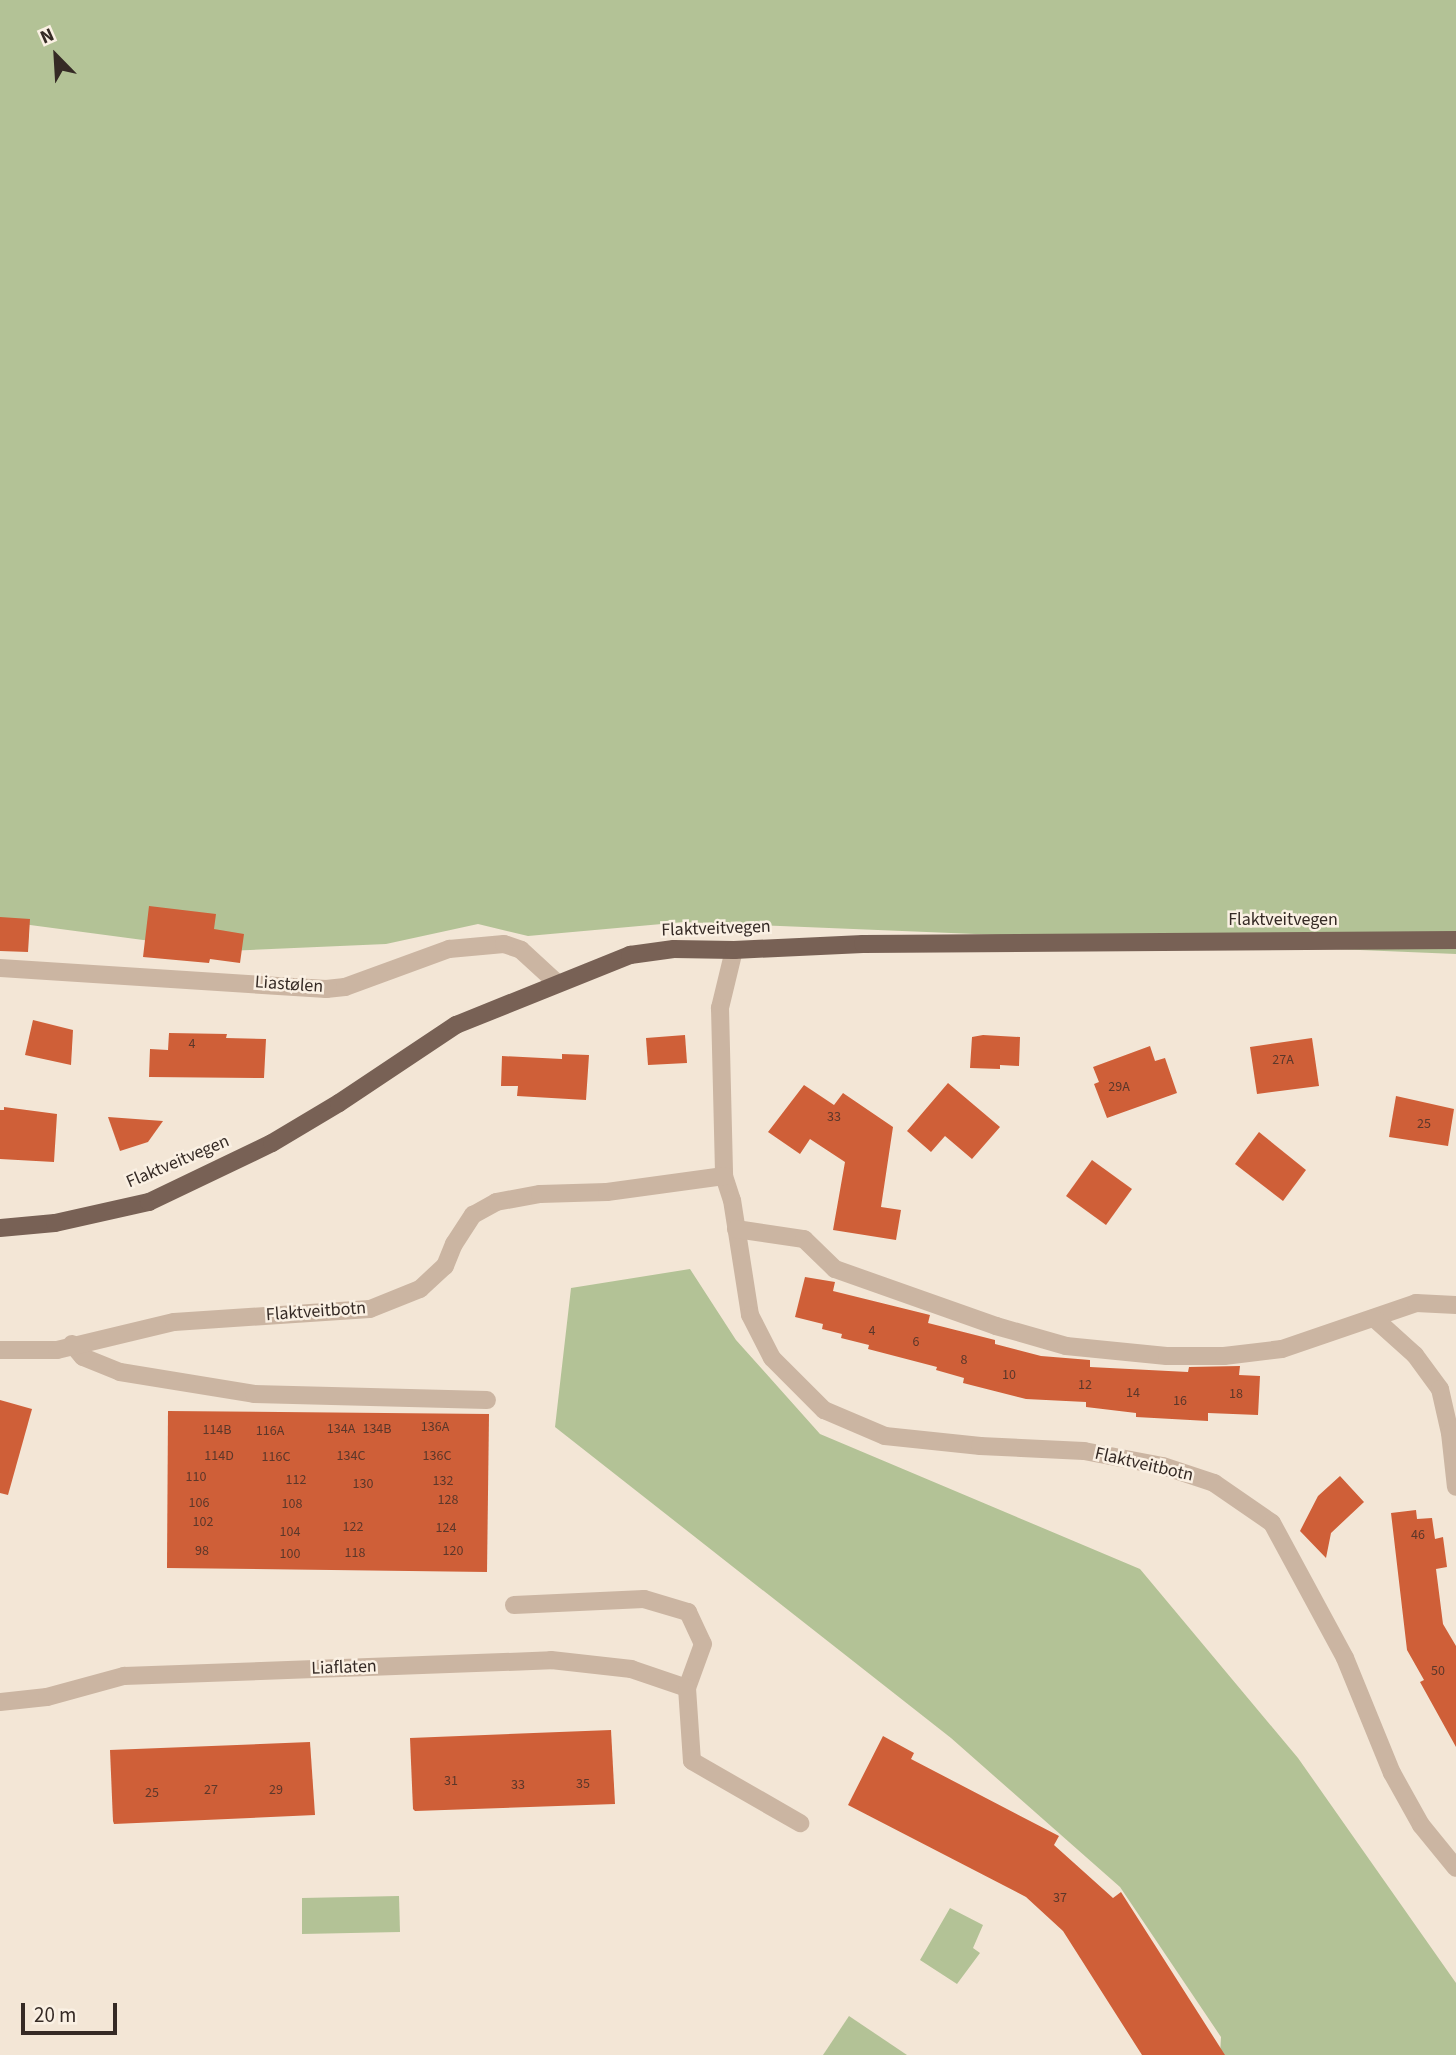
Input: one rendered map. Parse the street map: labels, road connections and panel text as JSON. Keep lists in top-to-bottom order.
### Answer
{
  "streets": {
    "main road": ["Flaktveitvegen"],
    "street": ["Liastølen", "Flaktveitbotn", "Liaflaten"]
  },
  "crossings": [
    ["Flaktveitvegen", "Liastølen"],
    ["Flaktveitvegen", "Flaktveitbotn"]
  ],
  "house_numbers": [
    "4",
    "27A",
    "29A",
    "33",
    "25",
    "4",
    "6",
    "8",
    "10",
    "12",
    "14",
    "18",
    "16",
    "136A",
    "134A",
    "134B",
    "114B",
    "116A",
    "114D",
    "134C",
    "136C",
    "116C",
    "110",
    "112",
    "132",
    "130",
    "128",
    "106",
    "108",
    "102",
    "122",
    "124",
    "104",
    "46",
    "98",
    "120",
    "118",
    "100",
    "50",
    "31",
    "35",
    "33",
    "27",
    "29",
    "25",
    "37"
  ],
  "scale_bar": "20 m",
  "north": "top left"
}
